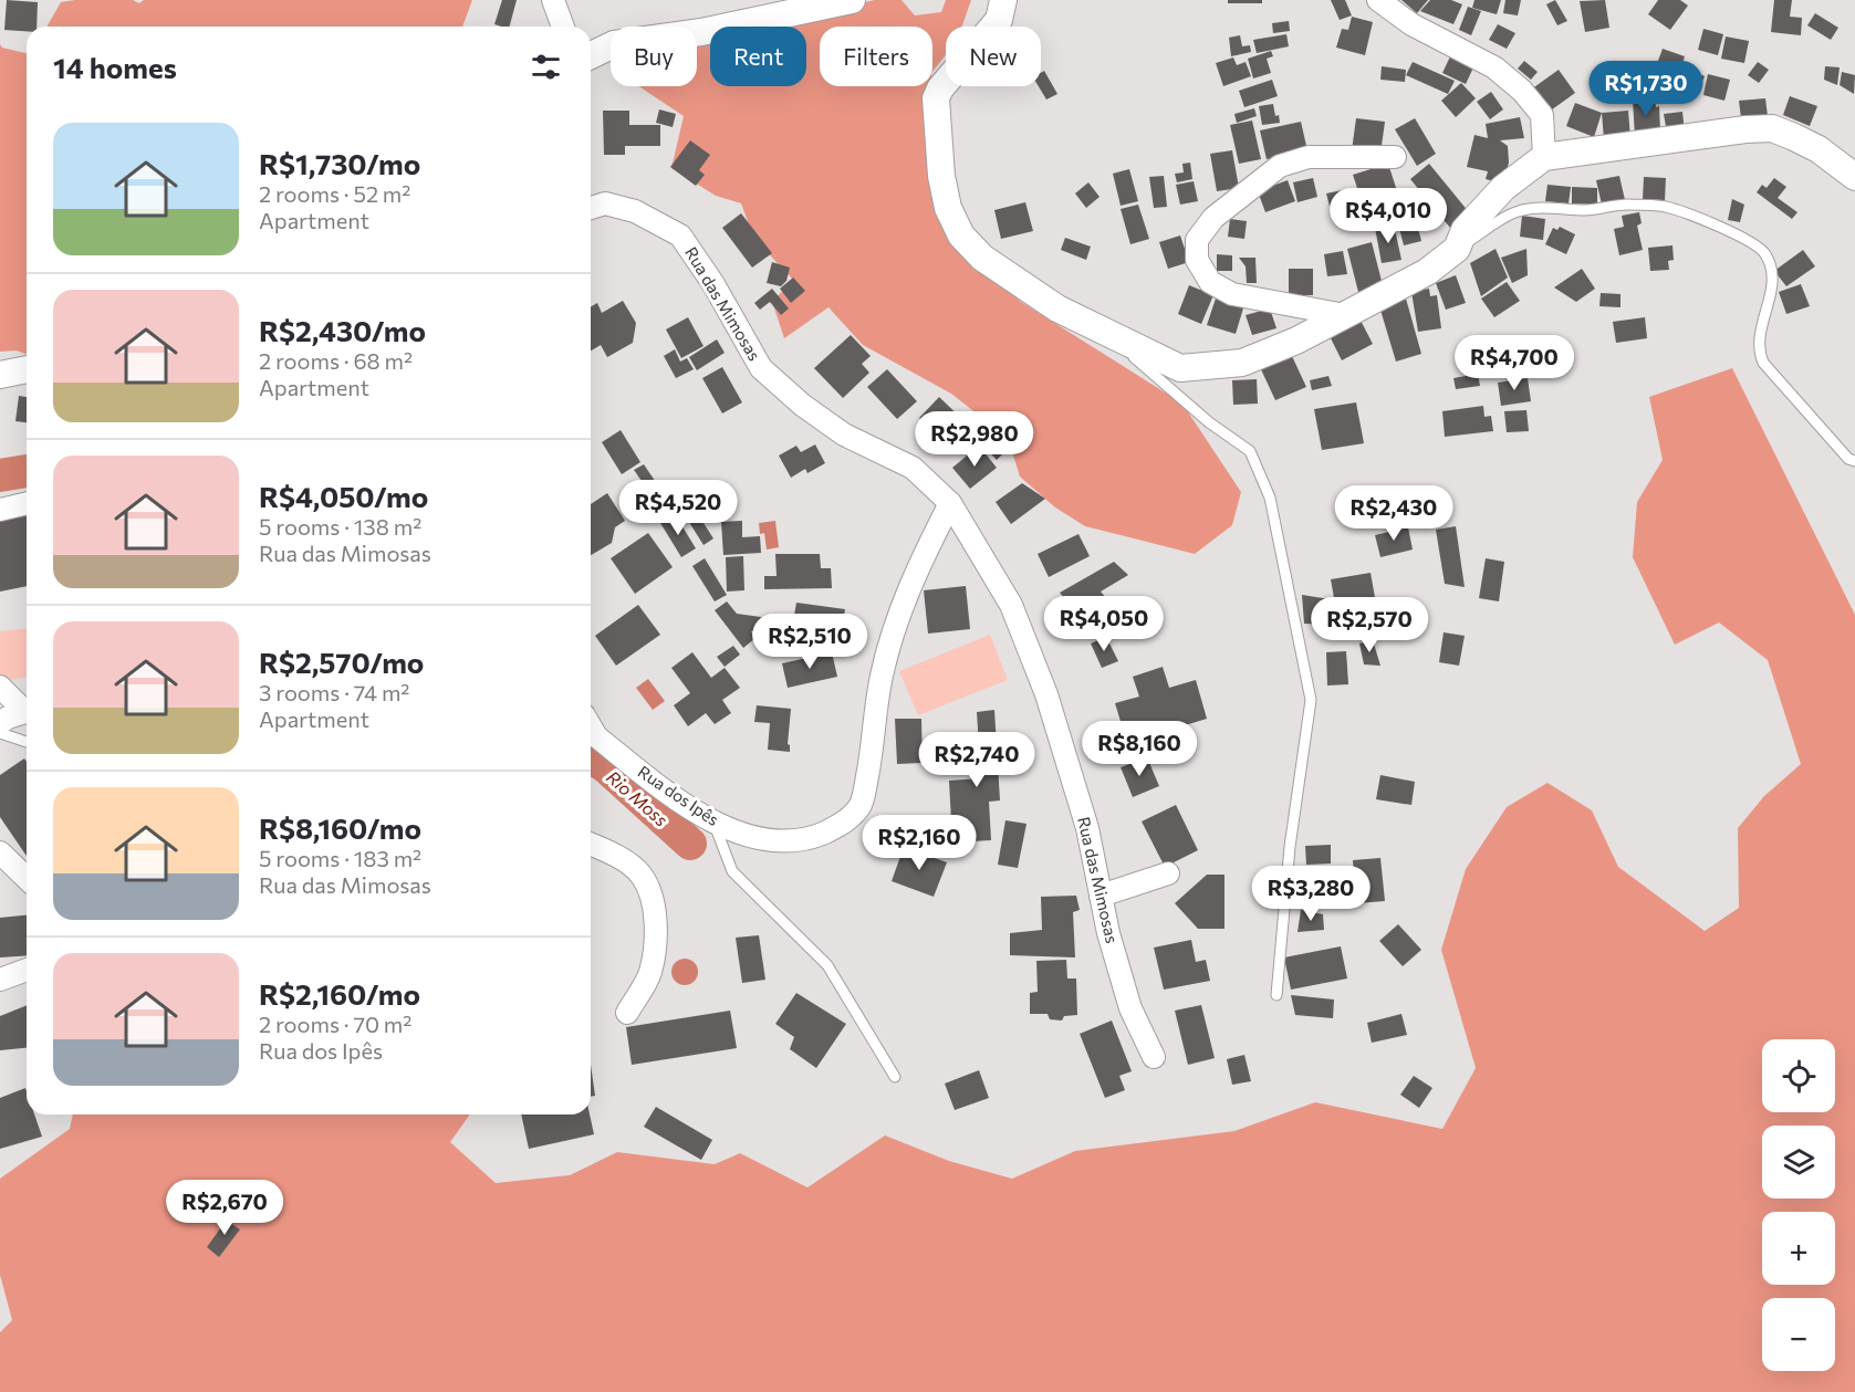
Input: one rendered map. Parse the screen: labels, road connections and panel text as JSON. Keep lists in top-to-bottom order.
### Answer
{
  "streets": {
    "street": ["Rua das Mimosas", "Rua dos Ipês"]
  },
  "crossings": [
    ["Rua das Mimosas", "Rua dos Ipês"]
  ],
  "water": ["Rio Moss"],
  "page": {
    "chip": [
      "Buy",
      "Rent",
      "Filters",
      "New"
    ],
    "heading": "14 homes",
    "price": [
      "R$1,730",
      "R$4,010",
      "R$4,700",
      "R$2,980",
      "R$4,520",
      "R$2,430",
      "R$4,050",
      "R$2,570",
      "R$2,510",
      "R$8,160",
      "R$2,740",
      "R$2,160",
      "R$3,280",
      "R$2,670"
    ],
    "list": [
      {
        "name": "R$1,730/mo",
        "note": "2 rooms · 52 m² · Apartment"
      },
      {
        "name": "R$2,430/mo",
        "note": "2 rooms · 68 m² · Apartment"
      },
      {
        "name": "R$4,050/mo",
        "note": "5 rooms · 138 m² · Rua das Mimosas"
      },
      {
        "name": "R$2,570/mo",
        "note": "3 rooms · 74 m² · Apartment"
      },
      {
        "name": "R$8,160/mo",
        "note": "5 rooms · 183 m² · Rua das Mimosas"
      },
      {
        "name": "R$2,160/mo",
        "note": "2 rooms · 70 m² · Rua dos Ipês"
      }
    ],
    "map_buttons": ["+", "−"]
  }
}
